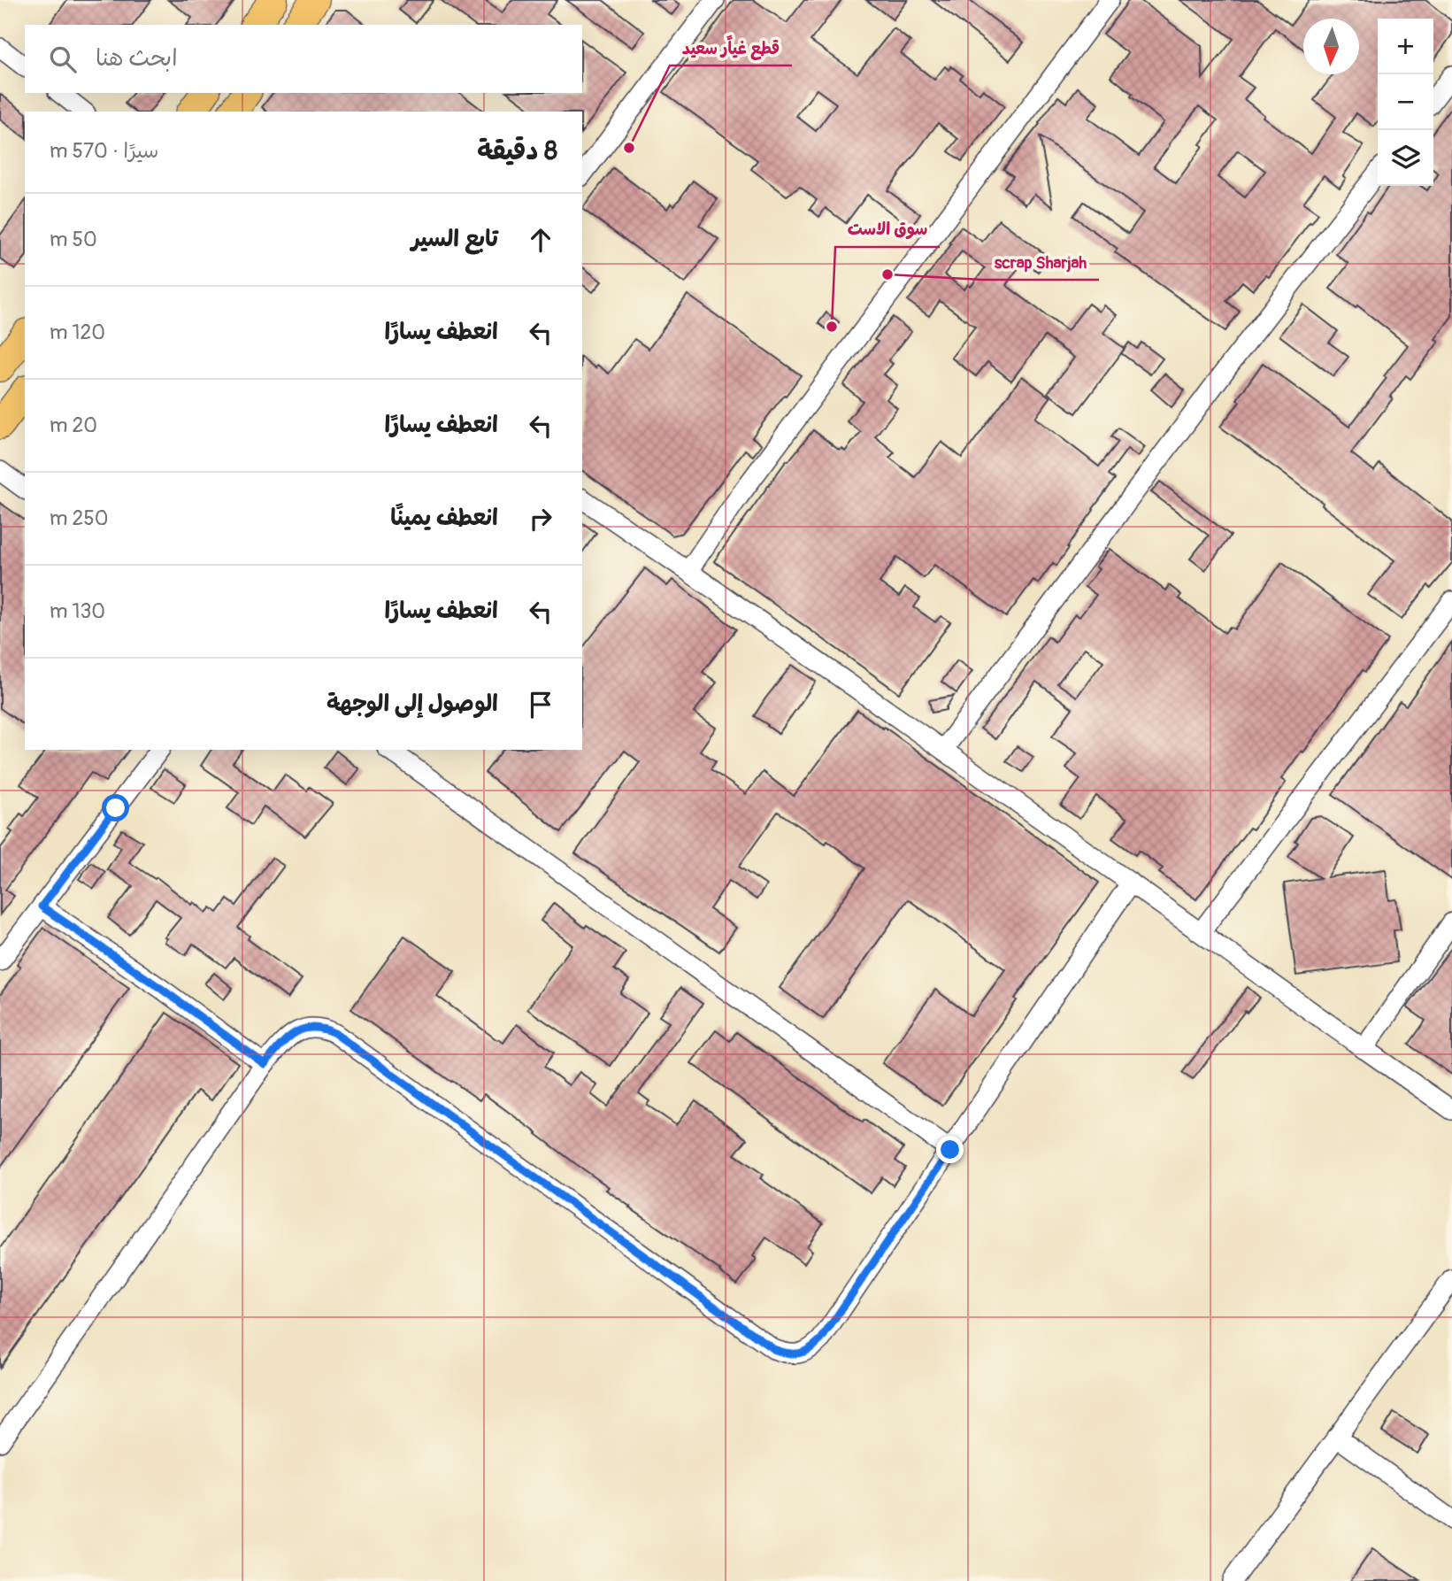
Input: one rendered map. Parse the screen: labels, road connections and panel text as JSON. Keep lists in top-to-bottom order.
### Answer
{
  "places": ["قطع غياًًر سعيد", "scrap Sharjah", "سوق الاست"],
  "north": "bottom",
  "page": {
    "map_buttons": ["+", "−"],
    "search": "ابحث هنا",
    "heading": ["8 دقيقة", "سيرًا · 570 m"],
    "list": [
      ["تابع السير", "50 m"],
      ["انعطف يسارًا", "120 m"],
      ["انعطف يسارًا", "20 m"],
      ["انعطف يمينًا", "250 m"],
      ["انعطف يسارًا", "130 m"],
      "الوصول إلى الوجهة"
    ]
  }
}
